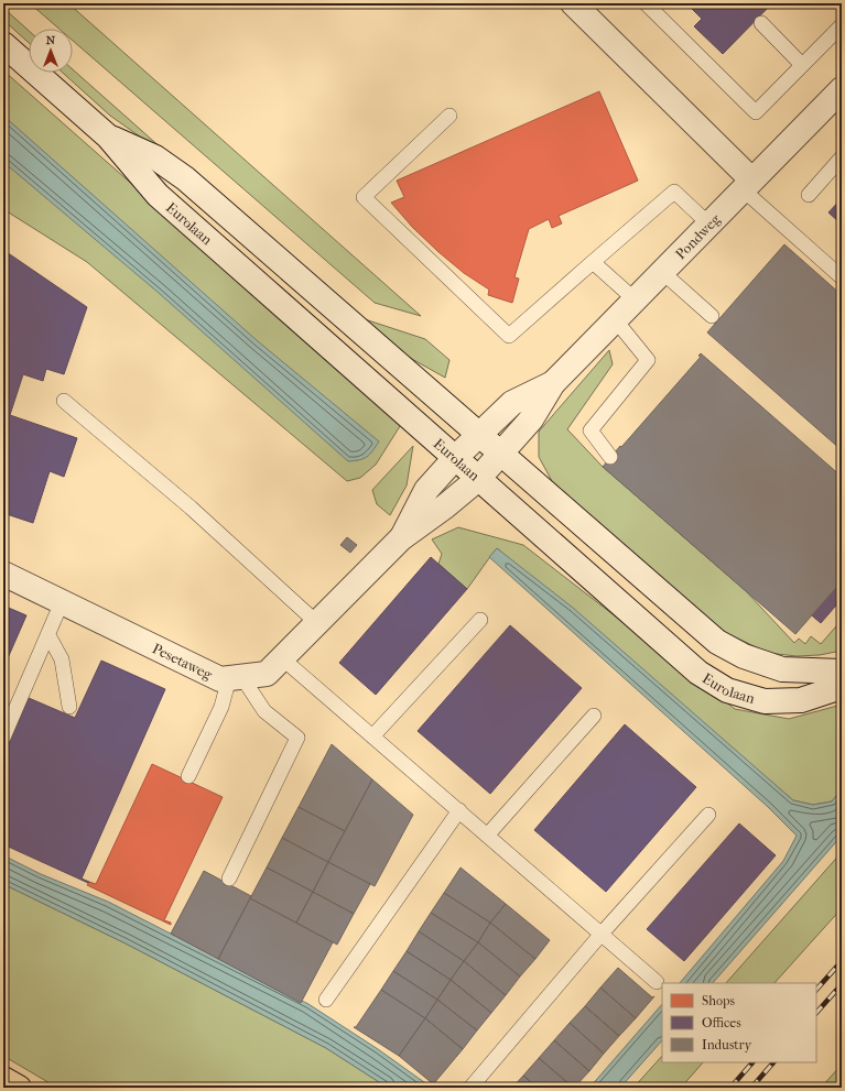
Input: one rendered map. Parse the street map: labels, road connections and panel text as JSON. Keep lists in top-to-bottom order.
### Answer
{
  "streets": {
    "main road": ["Eurolaan", "Pondweg", "Pesetaweg"]
  },
  "crossings": [
    ["Eurolaan", "Pondweg"],
    ["Eurolaan", "Pesetaweg"],
    ["Pondweg", "Pesetaweg"]
  ],
  "legend": ["Shops", "Offices", "Industry"],
  "north": "top"
}
